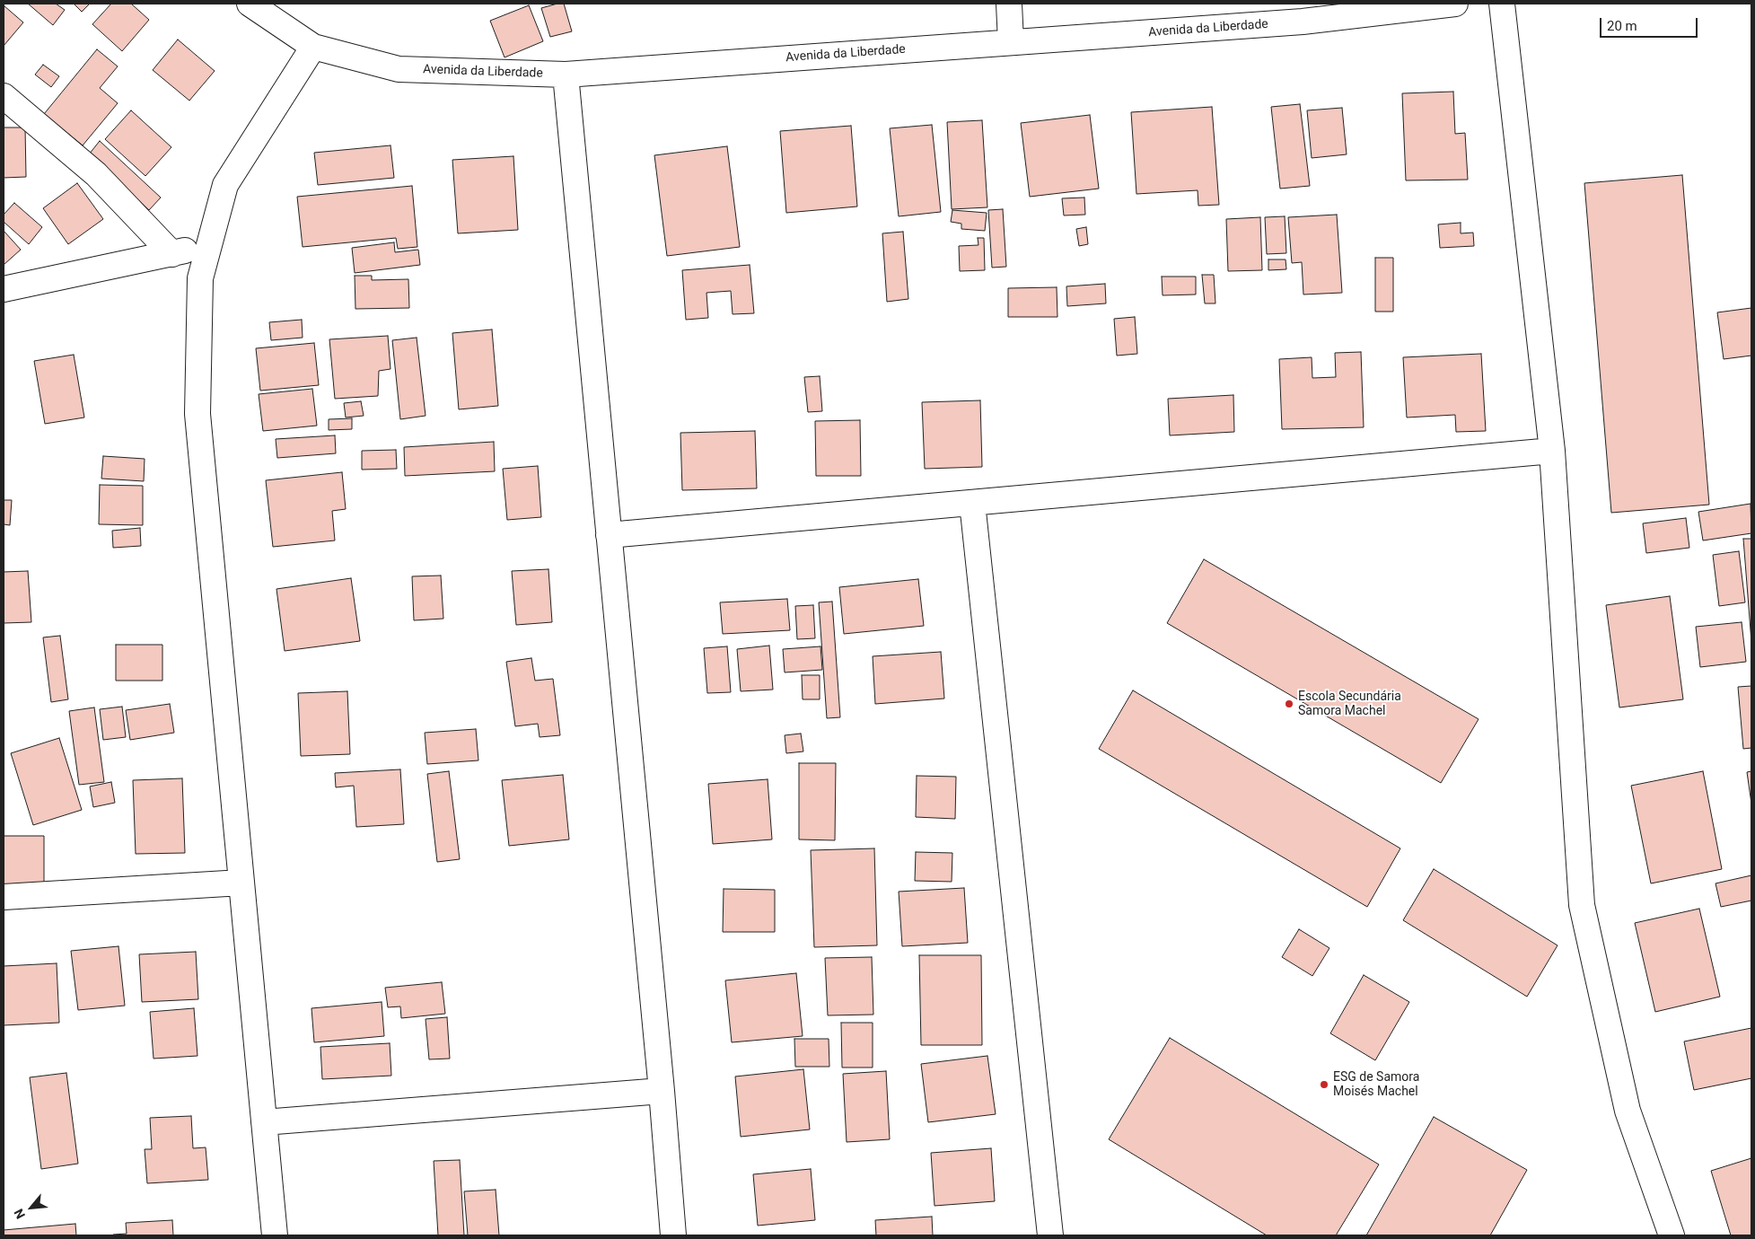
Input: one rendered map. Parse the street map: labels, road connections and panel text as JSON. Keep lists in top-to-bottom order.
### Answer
{
  "streets": {
    "street": ["Avenida da Liberdade"]
  },
  "places": ["Escola Secundária Samora Machel", "ESG de Samora Moisés Machel"],
  "scale_bar": "20 m",
  "north": "bottom left"
}
